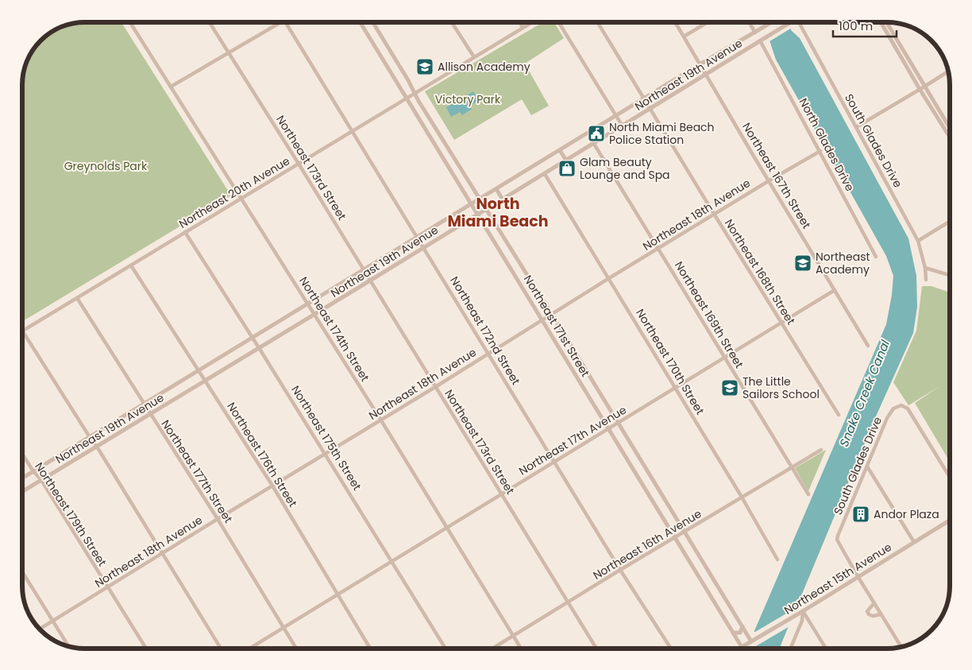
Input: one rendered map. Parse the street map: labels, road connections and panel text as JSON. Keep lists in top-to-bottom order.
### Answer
{
  "streets": {
    "street": [
      "Northeast 19th Avenue",
      "South Glades Drive",
      "North Glades Drive",
      "Northeast 173rd Street",
      "Northeast 167th Street",
      "Northeast 20th Avenue",
      "Northeast 18th Avenue",
      "Northeast 168th Street",
      "Northeast 169th Street",
      "Northeast 171st Street",
      "Northeast 174th Street",
      "Northeast 172nd Street",
      "Northeast 170th Street",
      "Northeast 175th Street",
      "Northeast 17th Avenue",
      "Northeast 176th Street",
      "Northeast 177th Street",
      "Northeast 179th Street",
      "Northeast 16th Avenue",
      "Northeast 15th Avenue"
    ]
  },
  "crossings": [
    ["Northeast 19th Avenue", "North Glades Drive"],
    ["Northeast 19th Avenue", "Northeast 173rd Street"],
    ["Northeast 19th Avenue", "Northeast 167th Street"],
    ["Northeast 19th Avenue", "Northeast 168th Street"],
    ["Northeast 19th Avenue", "Northeast 169th Street"],
    ["Northeast 19th Avenue", "Northeast 171st Street"],
    ["Northeast 19th Avenue", "Northeast 174th Street"],
    ["Northeast 19th Avenue", "Northeast 172nd Street"],
    ["Northeast 19th Avenue", "Northeast 170th Street"],
    ["Northeast 19th Avenue", "Northeast 175th Street"],
    ["Northeast 19th Avenue", "Northeast 176th Street"],
    ["Northeast 19th Avenue", "Northeast 177th Street"],
    ["Northeast 19th Avenue", "Northeast 179th Street"],
    ["South Glades Drive", "Northeast 15th Avenue"],
    ["North Glades Drive", "Northeast 18th Avenue"],
    ["Northeast 173rd Street", "Northeast 20th Avenue"],
    ["Northeast 173rd Street", "Northeast 18th Avenue"],
    ["Northeast 173rd Street", "Northeast 17th Avenue"],
    ["Northeast 173rd Street", "Northeast 16th Avenue"],
    ["Northeast 167th Street", "Northeast 18th Avenue"],
    ["Northeast 167th Street", "Northeast 17th Avenue"],
    ["Northeast 20th Avenue", "Northeast 171st Street"],
    ["Northeast 20th Avenue", "Northeast 174th Street"],
    ["Northeast 20th Avenue", "Northeast 172nd Street"],
    ["Northeast 20th Avenue", "Northeast 175th Street"],
    ["Northeast 20th Avenue", "Northeast 176th Street"],
    ["Northeast 20th Avenue", "Northeast 177th Street"],
    ["Northeast 18th Avenue", "Northeast 168th Street"],
    ["Northeast 18th Avenue", "Northeast 169th Street"],
    ["Northeast 18th Avenue", "Northeast 171st Street"],
    ["Northeast 18th Avenue", "Northeast 174th Street"],
    ["Northeast 18th Avenue", "Northeast 172nd Street"],
    ["Northeast 18th Avenue", "Northeast 170th Street"],
    ["Northeast 18th Avenue", "Northeast 175th Street"],
    ["Northeast 18th Avenue", "Northeast 176th Street"],
    ["Northeast 18th Avenue", "Northeast 177th Street"],
    ["Northeast 18th Avenue", "Northeast 179th Street"],
    ["Northeast 168th Street", "Northeast 17th Avenue"],
    ["Northeast 169th Street", "Northeast 17th Avenue"],
    ["Northeast 169th Street", "Northeast 16th Avenue"],
    ["Northeast 171st Street", "Northeast 17th Avenue"],
    ["Northeast 171st Street", "Northeast 16th Avenue"],
    ["Northeast 171st Street", "Northeast 15th Avenue"],
    ["Northeast 174th Street", "Northeast 17th Avenue"],
    ["Northeast 174th Street", "Northeast 16th Avenue"],
    ["Northeast 172nd Street", "Northeast 17th Avenue"],
    ["Northeast 172nd Street", "Northeast 16th Avenue"],
    ["Northeast 170th Street", "Northeast 17th Avenue"],
    ["Northeast 170th Street", "Northeast 16th Avenue"],
    ["Northeast 175th Street", "Northeast 17th Avenue"],
    ["Northeast 17th Avenue", "Northeast 176th Street"],
    ["Northeast 17th Avenue", "Northeast 177th Street"]
  ],
  "districts": ["North Miami Beach"],
  "water": ["Snake Creek Canal"],
  "parks": ["Victory Park", "Greynolds Park"],
  "places": {
    "school or university": ["Allison Academy", "Northeast Academy", "The Little Sailors School"],
    "public building": ["North Miami Beach Police Station"],
    "shop": ["Glam Beauty Lounge and Spa"],
    "building": ["Andor Plaza"]
  },
  "scale_bar": "100 m"
}
